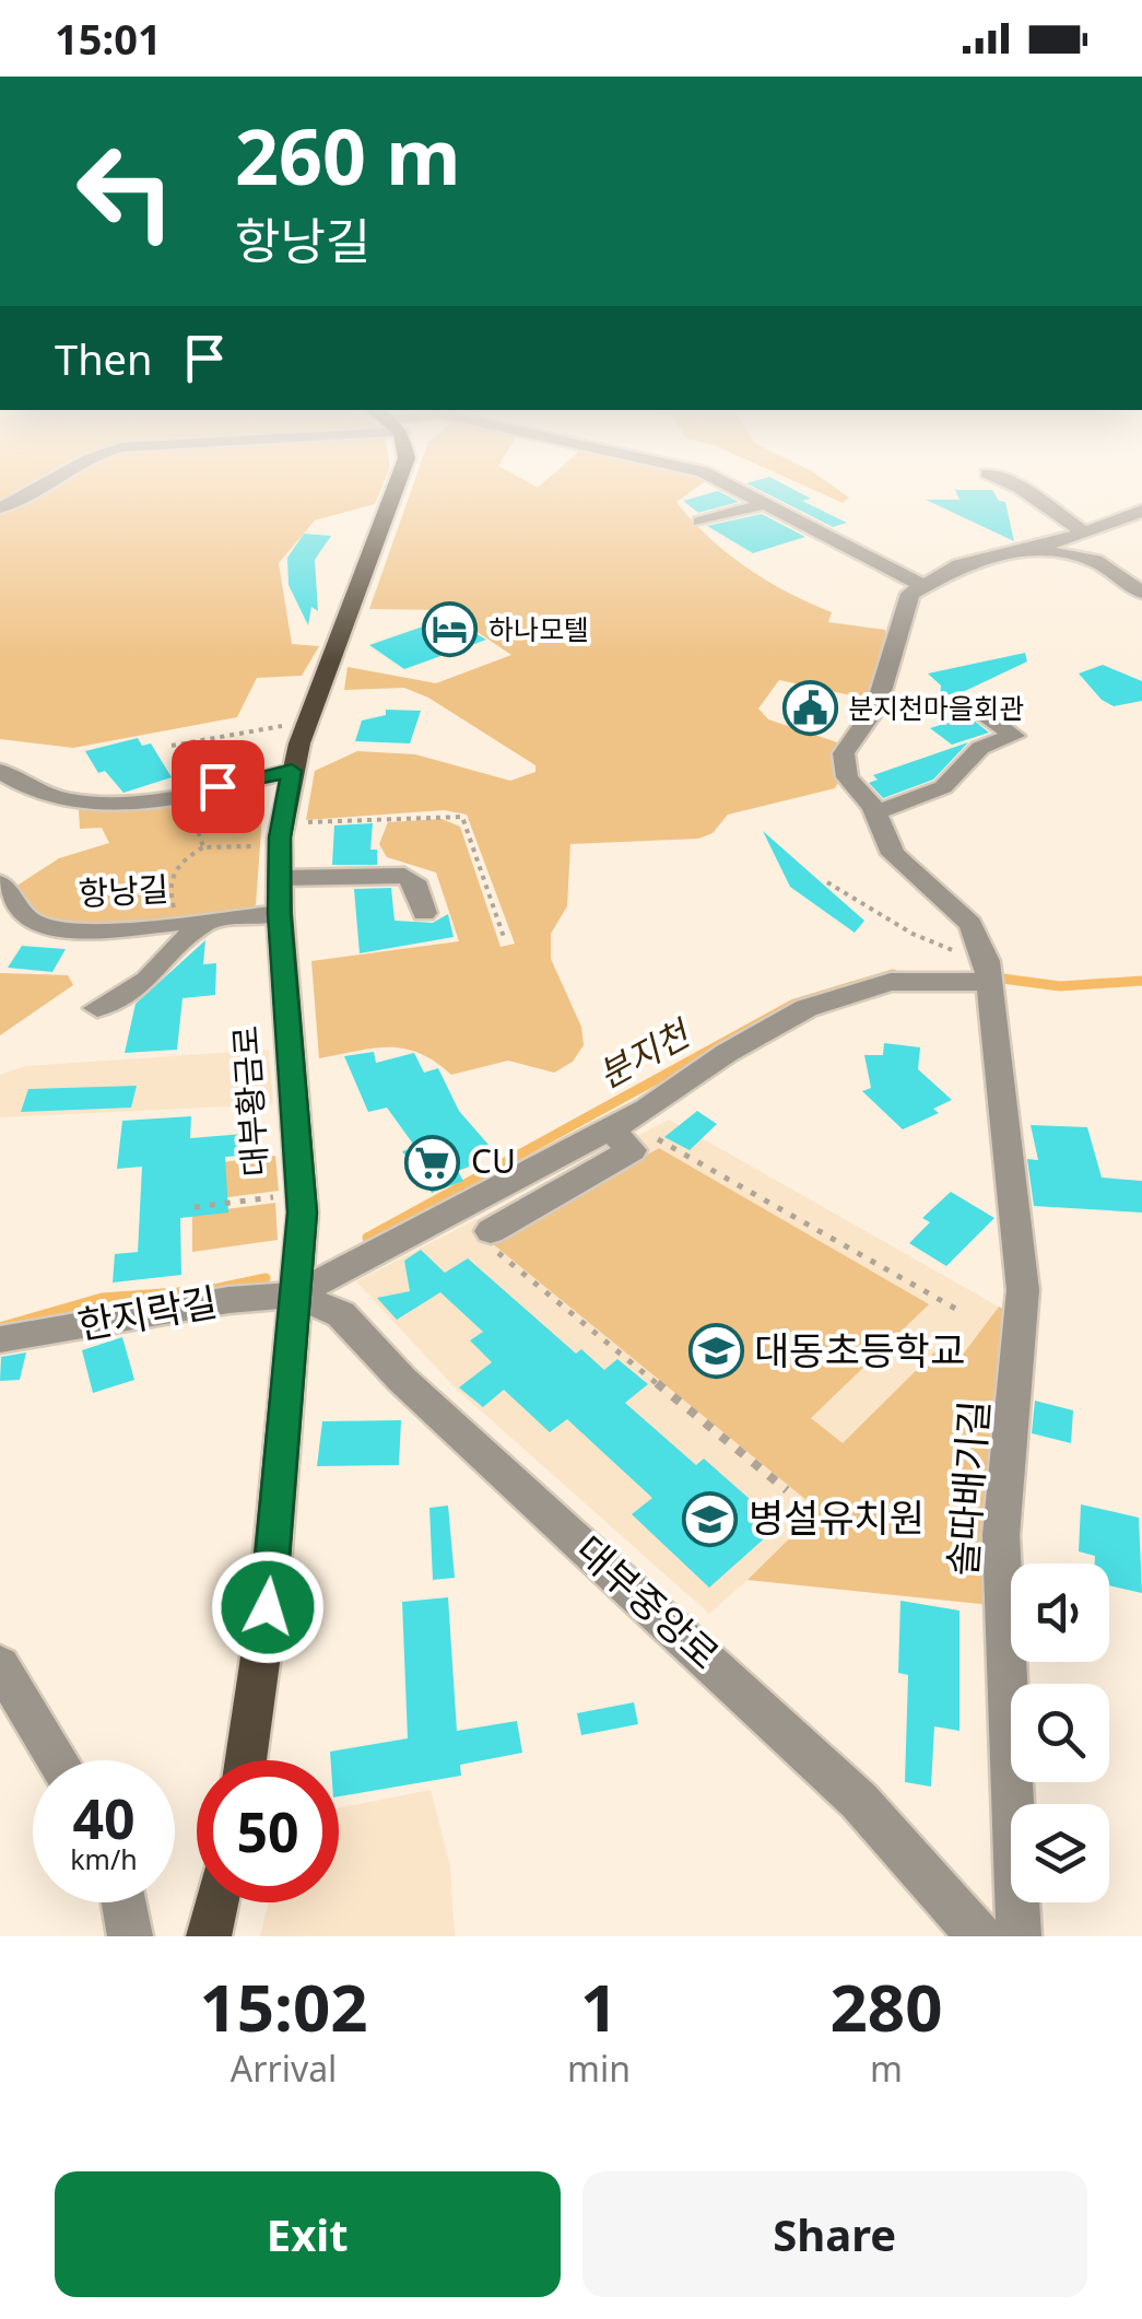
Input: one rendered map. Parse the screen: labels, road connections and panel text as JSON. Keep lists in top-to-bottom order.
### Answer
{
  "streets": {
    "main road": ["대부황금로"],
    "street": [
      "항낭길",
      "한지락길",
      "솔따배기길",
      "대부중앙로"
    ]
  },
  "crossings": [
    ["항낭길", "대부황금로"],
    ["대부황금로", "한지락길"],
    ["대부황금로", "대부중앙로"],
    ["한지락길", "대부중앙로"]
  ],
  "water": ["분지천"],
  "places": {
    "hotel": ["하나모텔"],
    "public building": ["분지천마을회관"],
    "supermarket": ["CU"],
    "school or university": ["대동초등학교", "병설유치원"]
  },
  "page": {
    "status": "15:01",
    "turn": ["260 m", "항낭길"],
    "then": "Then",
    "speed": "40 km/h",
    "limit": "50",
    "eta": [
      "15:02",
      "Arrival",
      "1",
      "min",
      "280",
      "m"
    ],
    "buttons": ["Exit", "Share"]
  }
}
